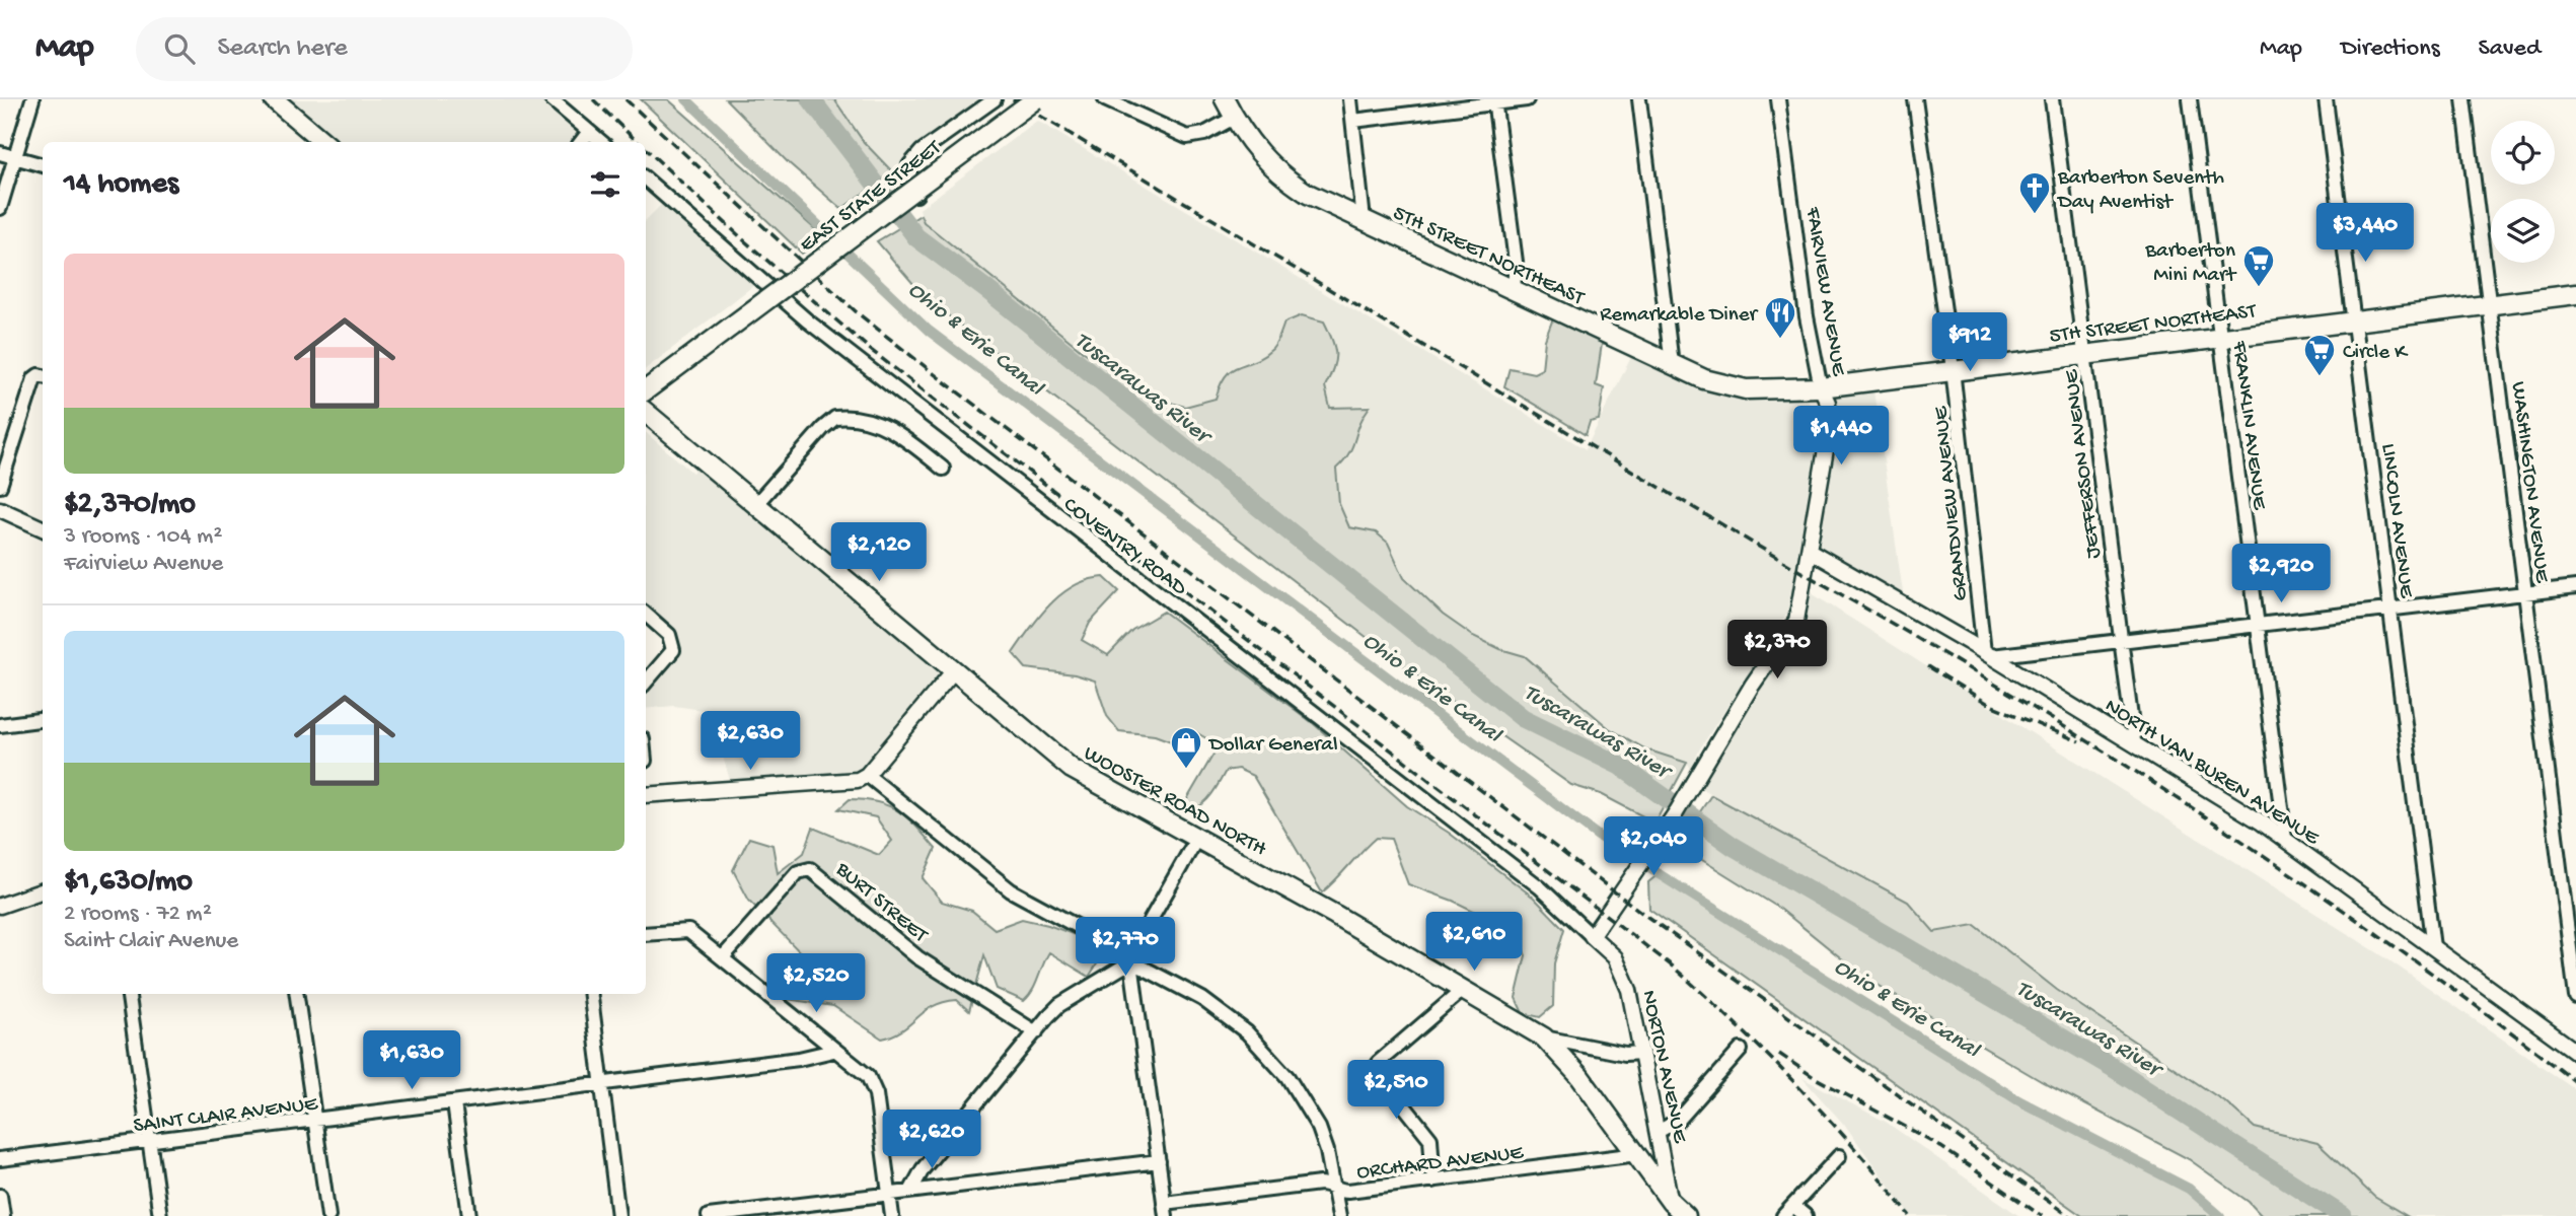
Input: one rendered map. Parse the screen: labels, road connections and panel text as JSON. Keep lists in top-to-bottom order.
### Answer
{
  "streets": {
    "main road": ["EAST STATE STREET", "5TH STREET NORTHEAST", "WOOSTER ROAD NORTH"],
    "street": [
      "FAIRVIEW AVENUE",
      "FRANKLIN AVENUE",
      "JEFFERSON AVENUE",
      "WASHINGTON AVENUE",
      "GRANDVIEW AVENUE",
      "LINCOLN AVENUE",
      "COVENTRY ROAD",
      "NORTH VAN BUREN AVENUE",
      "BURT STREET",
      "NORTON AVENUE",
      "SAINT CLAIR AVENUE",
      "ORCHARD AVENUE"
    ]
  },
  "crossings": [
    ["5TH STREET NORTHEAST", "FAIRVIEW AVENUE"],
    ["5TH STREET NORTHEAST", "FRANKLIN AVENUE"],
    ["5TH STREET NORTHEAST", "JEFFERSON AVENUE"],
    ["5TH STREET NORTHEAST", "WASHINGTON AVENUE"],
    ["5TH STREET NORTHEAST", "GRANDVIEW AVENUE"],
    ["5TH STREET NORTHEAST", "LINCOLN AVENUE"],
    ["FAIRVIEW AVENUE", "COVENTRY ROAD"],
    ["FAIRVIEW AVENUE", "NORTH VAN BUREN AVENUE"],
    ["FAIRVIEW AVENUE", "NORTON AVENUE"],
    ["FRANKLIN AVENUE", "NORTH VAN BUREN AVENUE"],
    ["JEFFERSON AVENUE", "NORTH VAN BUREN AVENUE"],
    ["GRANDVIEW AVENUE", "NORTH VAN BUREN AVENUE"],
    ["LINCOLN AVENUE", "NORTH VAN BUREN AVENUE"],
    ["COVENTRY ROAD", "NORTON AVENUE"],
    ["WOOSTER ROAD NORTH", "NORTON AVENUE"],
    ["WOOSTER ROAD NORTH", "ORCHARD AVENUE"]
  ],
  "water": ["Ohio & Erie Canal", "Tuscarawas River"],
  "places": {
    "church": ["Barberton Seventh Day Aventist"],
    "supermarket": ["Barberton Mini Mart", "Circle K"],
    "restaurant": ["Remarkable Diner"],
    "shop": ["Dollar General"]
  },
  "page": {
    "header": "Map",
    "search": "Search here",
    "nav": ["Map", "Directions", "Saved"],
    "heading": "14 homes",
    "price": [
      "$3,440",
      "$912",
      "$1,440",
      "$2,120",
      "$2,920",
      "$2,370",
      "$2,630",
      "$2,040",
      "$2,610",
      "$2,770",
      "$2,520",
      "$1,630",
      "$2,510",
      "$2,620"
    ],
    "list": [
      {
        "name": "$2,370/mo",
        "note": "3 rooms · 104 m² · Fairview Avenue"
      },
      {
        "name": "$1,630/mo",
        "note": "2 rooms · 72 m² · Saint Clair Avenue"
      }
    ]
  }
}
